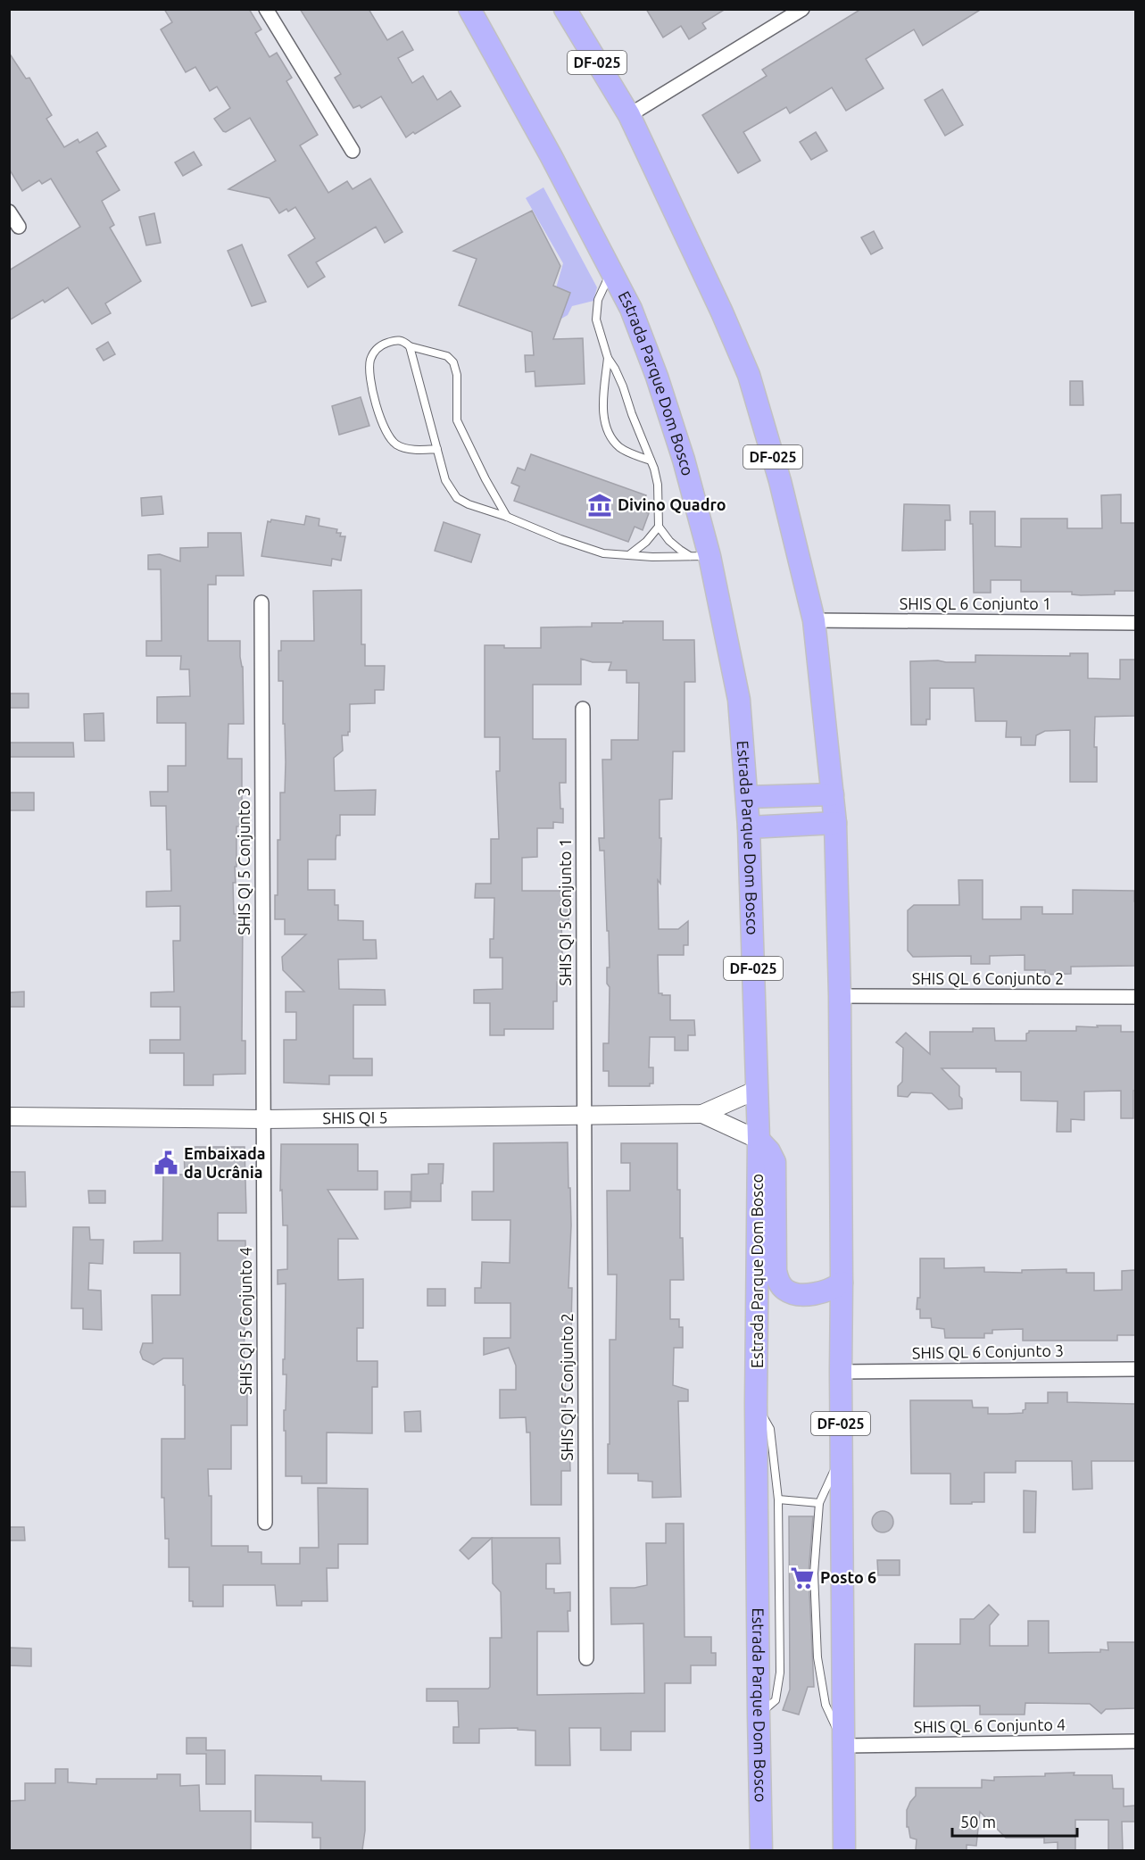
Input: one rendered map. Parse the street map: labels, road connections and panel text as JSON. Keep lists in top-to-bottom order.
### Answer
{
  "streets": {
    "main road": ["DF-025", "Estrada Parque Dom Bosco"],
    "street": [
      "SHIS QL 6 Conjunto 1",
      "SHIS QI 5 Conjunto 3",
      "SHIS QI 5 Conjunto 1",
      "SHIS QL 6 Conjunto 2",
      "SHIS QI 5",
      "SHIS QI 5 Conjunto 4",
      "SHIS QL 6 Conjunto 3",
      "SHIS QI 5 Conjunto 2",
      "SHIS QL 6 Conjunto 4"
    ]
  },
  "crossings": [
    ["DF-025", "SHIS QL 6 Conjunto 1"],
    ["DF-025", "SHIS QL 6 Conjunto 2"],
    ["DF-025", "SHIS QL 6 Conjunto 3"],
    ["DF-025", "SHIS QL 6 Conjunto 4"],
    ["Estrada Parque Dom Bosco", "SHIS QI 5"],
    ["SHIS QI 5 Conjunto 3", "SHIS QI 5"],
    ["SHIS QI 5 Conjunto 3", "SHIS QI 5 Conjunto 4"],
    ["SHIS QI 5 Conjunto 1", "SHIS QI 5"],
    ["SHIS QI 5 Conjunto 1", "SHIS QI 5 Conjunto 2"],
    ["SHIS QI 5", "SHIS QI 5 Conjunto 4"],
    ["SHIS QI 5", "SHIS QI 5 Conjunto 2"]
  ],
  "places": {
    "museum": ["Divino Quadro"],
    "public building": ["Embaixada da Ucrânia"],
    "supermarket": ["Posto 6"]
  },
  "scale_bar": "50 m"
}
